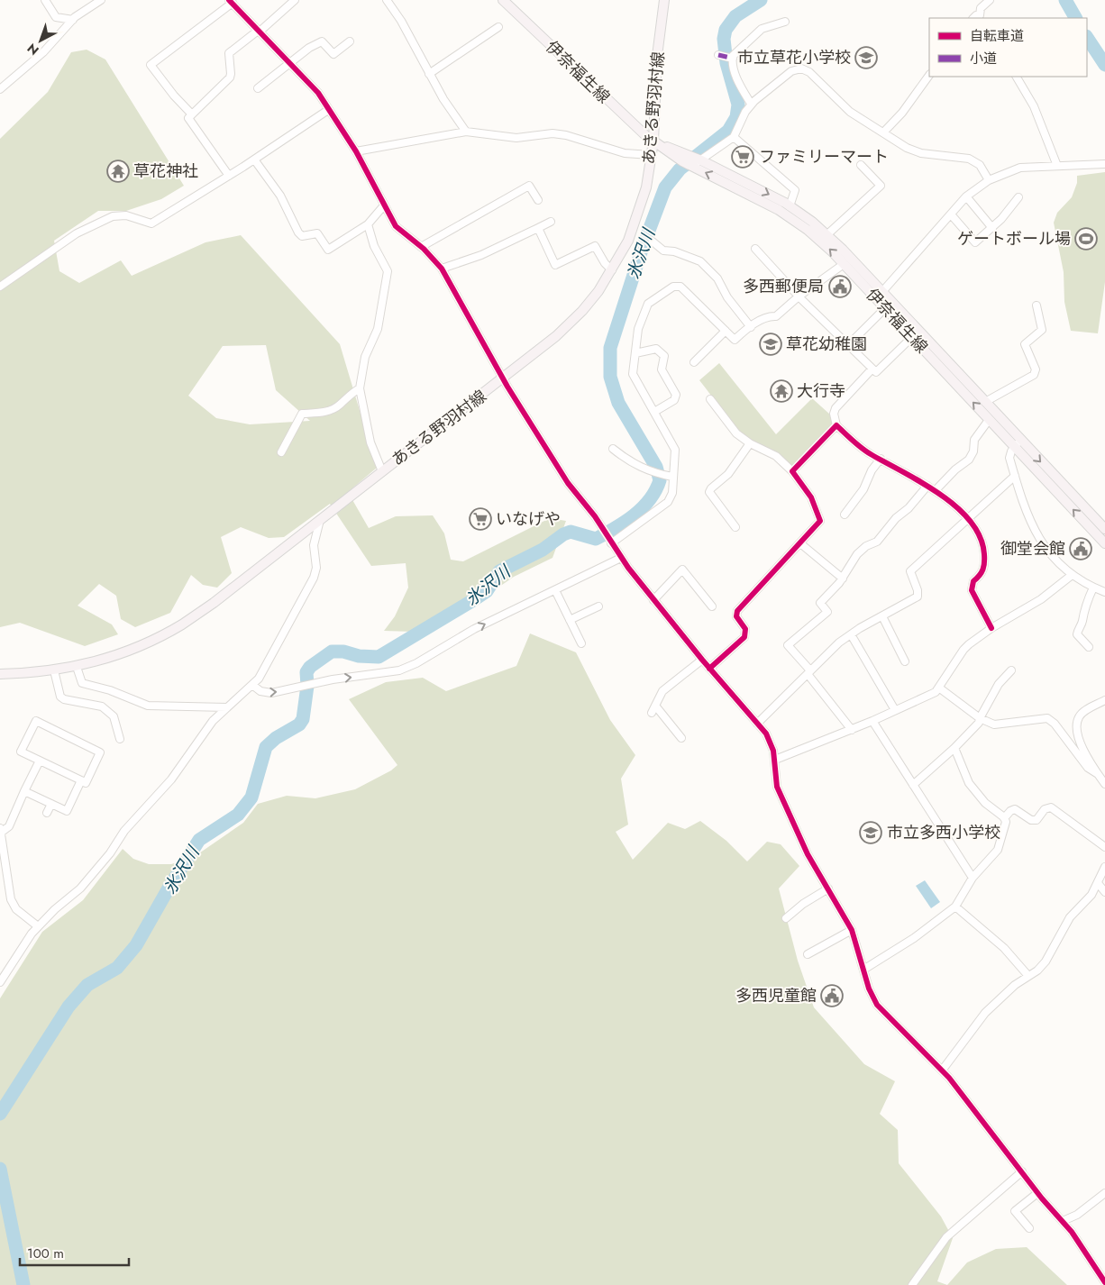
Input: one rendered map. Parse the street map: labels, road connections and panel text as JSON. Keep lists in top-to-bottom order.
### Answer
{
  "streets": {
    "main road": ["伊奈福生線", "あきる野羽村線"]
  },
  "crossings": [
    ["伊奈福生線", "あきる野羽村線"]
  ],
  "water": ["氷沢川"],
  "places": {
    "school or university": ["市立草花小学校", "草花幼稚園", "市立多西小学校"],
    "supermarket": ["ファミリーマート", "いなげや"],
    "temple": ["草花神社", "大行寺"],
    "sports": ["ゲートボール場"],
    "public building": ["多西郵便局", "御堂会館", "多西児童館"]
  },
  "legend": ["自転車道", "小道"],
  "scale_bar": "100 m",
  "north": "bottom left"
}
